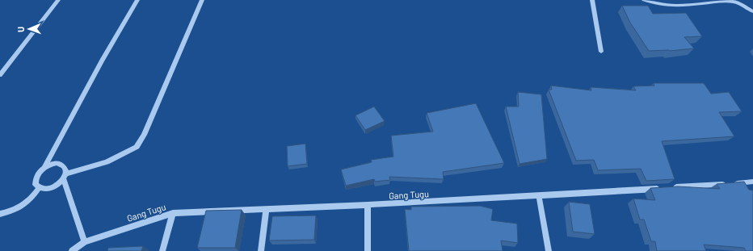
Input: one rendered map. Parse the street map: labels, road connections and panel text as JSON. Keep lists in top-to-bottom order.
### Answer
{
  "streets": {
    "street": ["Gang Tugu"]
  },
  "north": "left"
}
